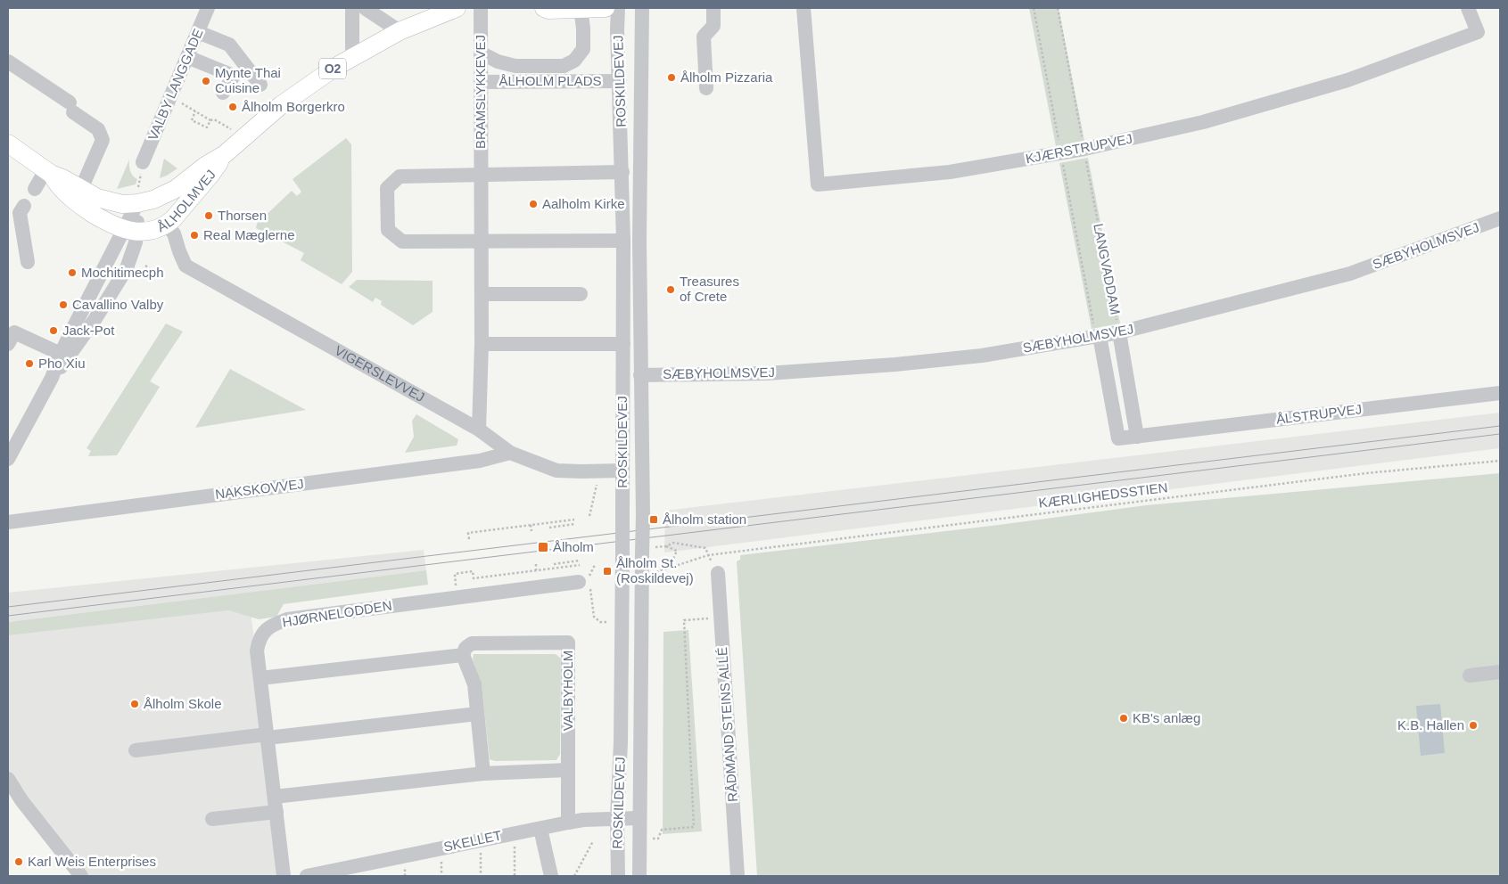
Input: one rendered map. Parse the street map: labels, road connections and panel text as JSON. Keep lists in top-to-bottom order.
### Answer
{
  "streets": {
    "main road": ["O2", "ÅLHOLMVEJ"],
    "street": [
      "ÅLHOLM PLADS",
      "ROSKILDEVEJ",
      "VALBY LANGGADE",
      "BRAMSLYKKEVEJ",
      "KJÆRSTRUPVEJ",
      "SÆBYHOLMSVEJ",
      "LANGVADDAM",
      "VIGERSLEVVEJ",
      "ÅLSTRUPVEJ",
      "NAKSKOVVEJ",
      "HJØRNELODDEN",
      "VALBYHOLM",
      "RÅDMAND STEINS ALLÉ",
      "SKELLET"
    ],
    "path": ["KÆRLIGHEDSSTIEN"]
  },
  "crossings": [
    ["O2", "ÅLHOLMVEJ"],
    ["ÅLHOLM PLADS", "ROSKILDEVEJ"],
    ["ÅLHOLM PLADS", "BRAMSLYKKEVEJ"],
    ["ROSKILDEVEJ", "SÆBYHOLMSVEJ"],
    ["ROSKILDEVEJ", "VIGERSLEVVEJ"],
    ["ROSKILDEVEJ", "KÆRLIGHEDSSTIEN"],
    ["ROSKILDEVEJ", "SKELLET"],
    ["BRAMSLYKKEVEJ", "VIGERSLEVVEJ"],
    ["KJÆRSTRUPVEJ", "LANGVADDAM"],
    ["ÅLHOLMVEJ", "VIGERSLEVVEJ"],
    ["SÆBYHOLMSVEJ", "LANGVADDAM"],
    ["LANGVADDAM", "ÅLSTRUPVEJ"],
    ["VIGERSLEVVEJ", "NAKSKOVVEJ"],
    ["HJØRNELODDEN", "VALBYHOLM"],
    ["VALBYHOLM", "SKELLET"]
  ],
  "places": {
    "other": [
      "Ålholm Pizzaria",
      "Mynte Thai Cuisine",
      "Ålholm Borgerkro",
      "Aalholm Kirke",
      "Thorsen",
      "Real Mæglerne",
      "Mochitimecph",
      "Treasures of Crete",
      "Cavallino Valby",
      "Jack-Pot",
      "Pho Xiu",
      "Ålholm Skole",
      "KB's anlæg",
      "K.B. Hallen",
      "Karl Weis Enterprises"
    ],
    "transit": ["Ålholm station", "Ålholm", "Ålholm St. (Roskildevej)"]
  }
}
